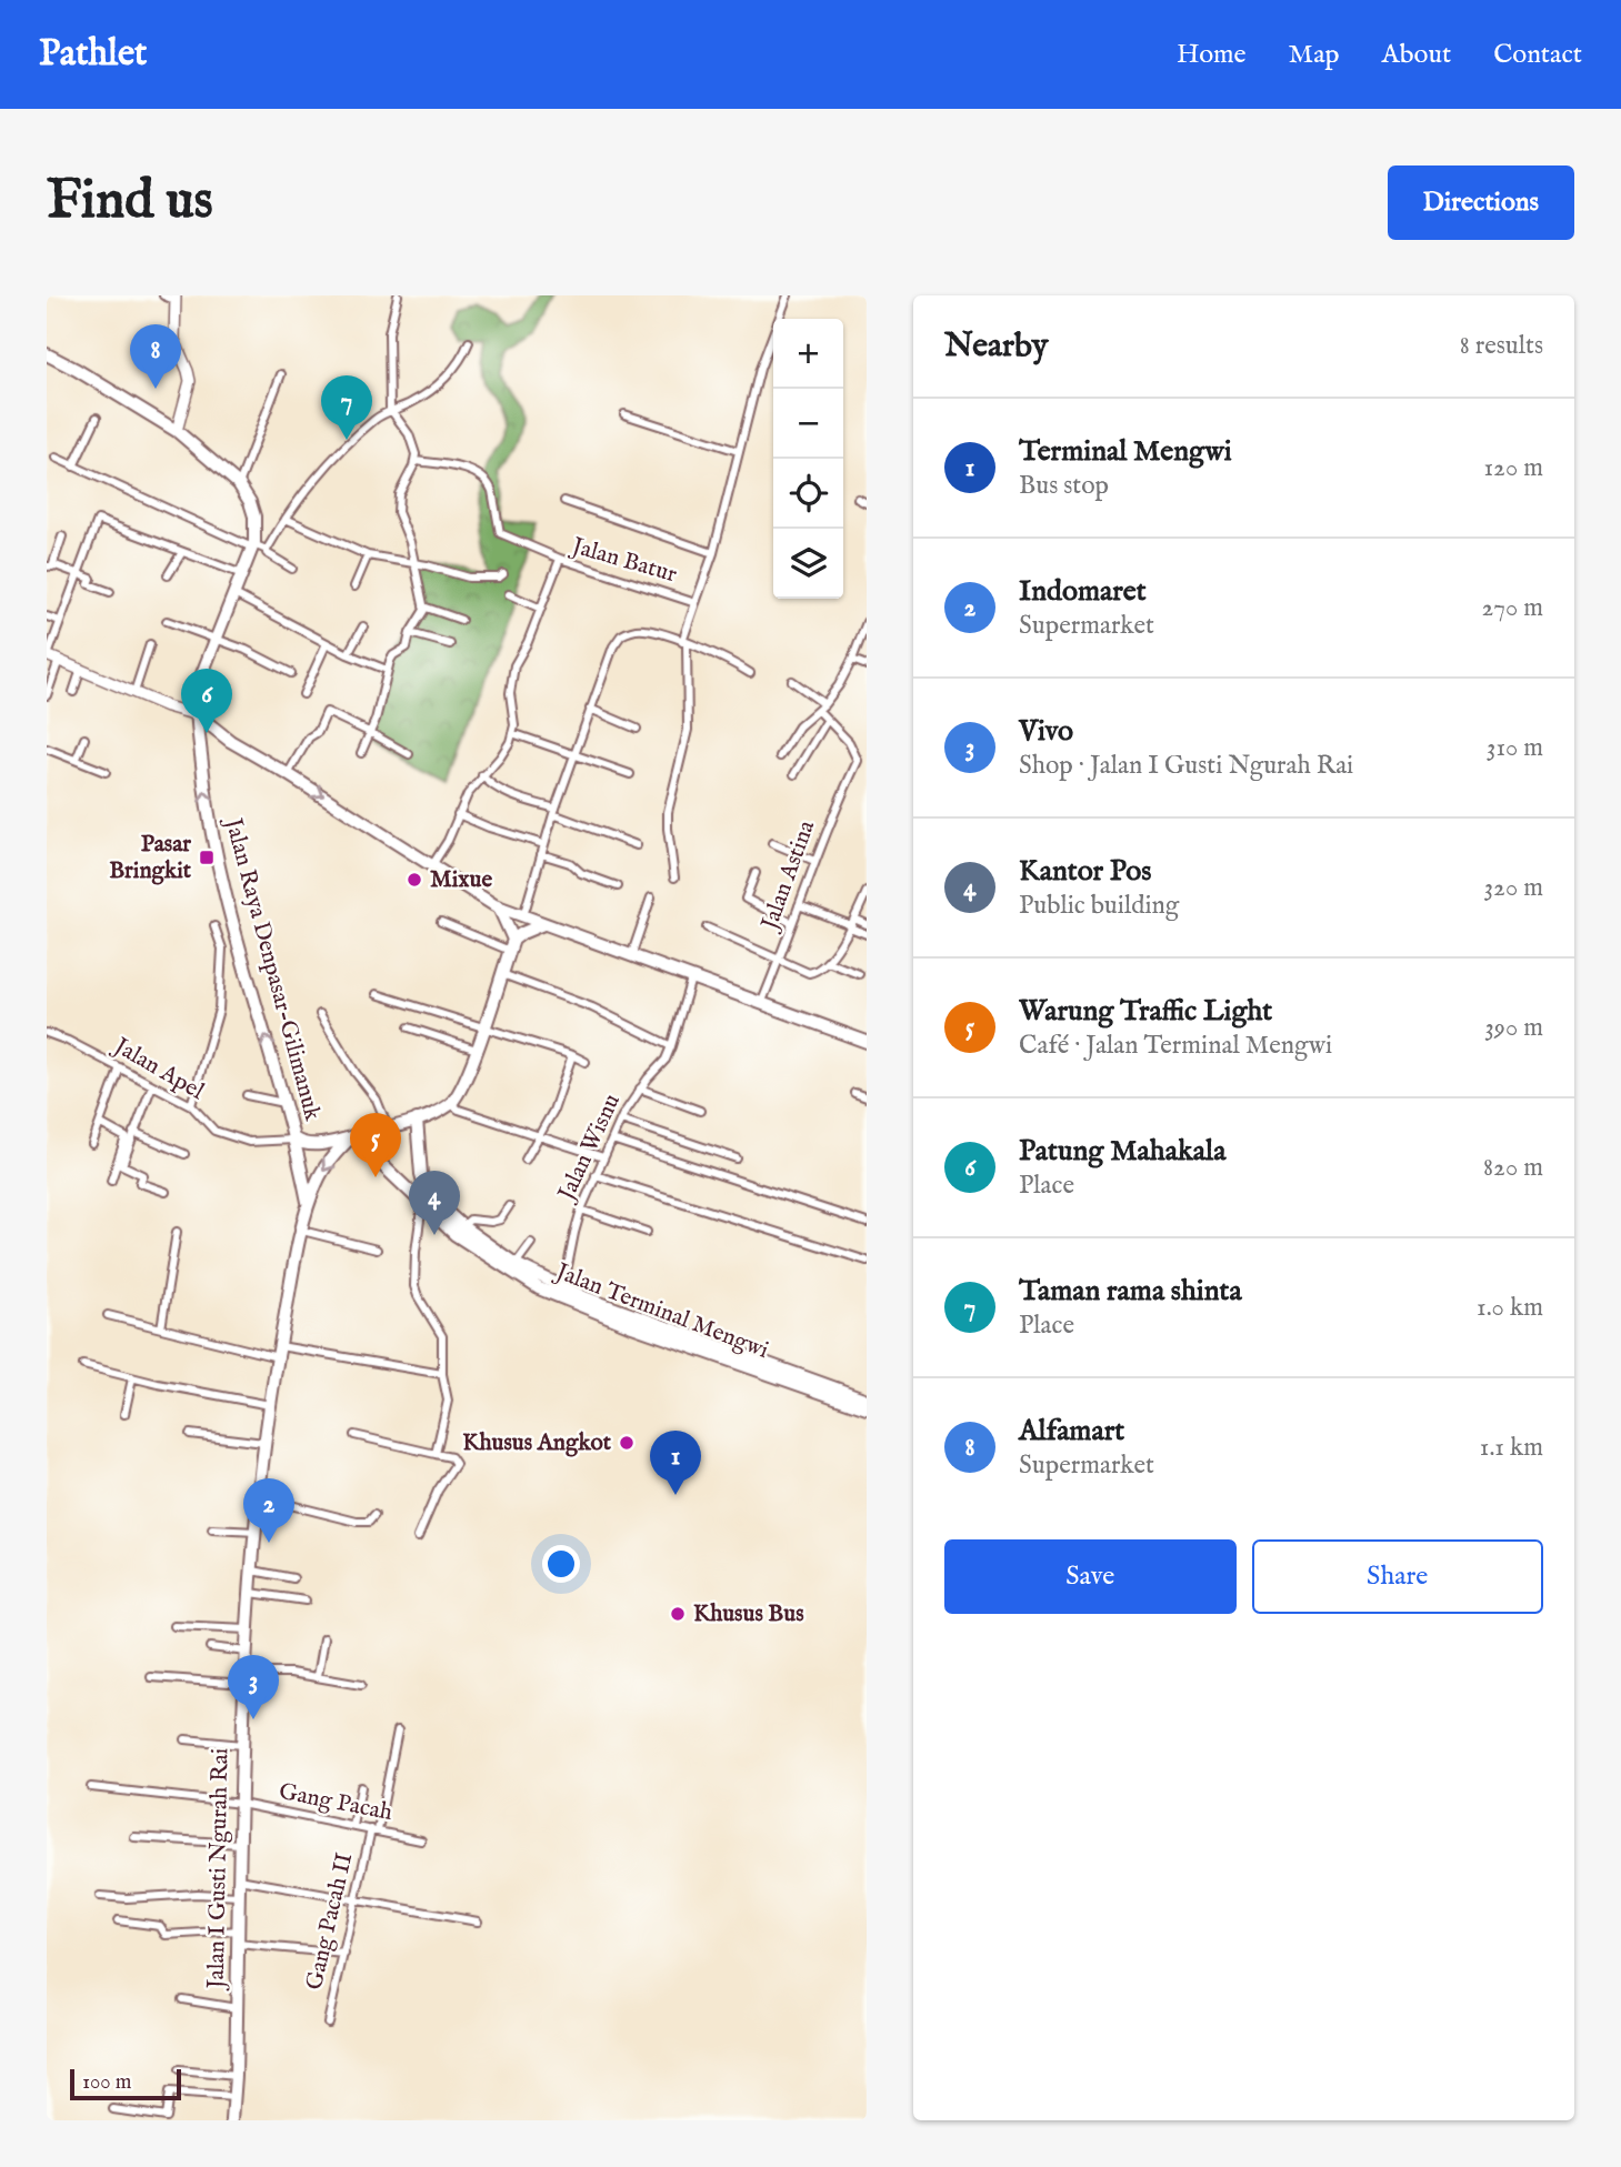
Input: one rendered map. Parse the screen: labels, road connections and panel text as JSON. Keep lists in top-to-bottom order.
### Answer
{
  "streets": {
    "highway": ["Jalan Raya Denpasar-Gilimanuk", "Jalan Terminal Mengwi", "Jalan I Gusti Ngurah Rai"],
    "street": [
      "Jalan Batur",
      "Jalan Astina",
      "Jalan Apel",
      "Jalan Wisnu",
      "Gang Pacah",
      "Gang Pacah II"
    ]
  },
  "crossings": [
    ["Jalan Raya Denpasar-Gilimanuk", "Jalan Apel"],
    ["Jalan Raya Denpasar-Gilimanuk", "Jalan Terminal Mengwi"],
    ["Jalan Wisnu", "Jalan Terminal Mengwi"],
    ["Gang Pacah", "Jalan I Gusti Ngurah Rai"],
    ["Gang Pacah", "Gang Pacah II"]
  ],
  "places": {
    "transit": ["Pasar Bringkit"],
    "other": ["Mixue", "Khusus Angkot", "Khusus Bus"]
  },
  "scale_bar": "100 m",
  "page": {
    "header": "Pathlet",
    "nav": [
      "Home",
      "Map",
      "About",
      "Contact"
    ],
    "buttons": [
      "Directions",
      ["Save", "Share"]
    ],
    "title": "Find us",
    "heading": ["Nearby", "8 results"],
    "map_buttons": ["+", "−"],
    "pins": [
      "8",
      "7",
      "6",
      "5",
      "4",
      "1",
      "2",
      "3"
    ],
    "list": [
      {
        "mark": "1",
        "name": "Terminal Mengwi",
        "note": "Bus stop",
        "value": "120 m"
      },
      {
        "mark": "2",
        "name": "Indomaret",
        "note": "Supermarket",
        "value": "270 m"
      },
      {
        "mark": "3",
        "name": "Vivo",
        "note": "Shop · Jalan I Gusti Ngurah Rai",
        "value": "310 m"
      },
      {
        "mark": "4",
        "name": "Kantor Pos",
        "note": "Public building",
        "value": "320 m"
      },
      {
        "mark": "5",
        "name": "Warung Traffic Light",
        "note": "Café · Jalan Terminal Mengwi",
        "value": "390 m"
      },
      {
        "mark": "6",
        "name": "Patung Mahakala",
        "note": "Place",
        "value": "820 m"
      },
      {
        "mark": "7",
        "name": "Taman rama shinta",
        "note": "Place",
        "value": "1.0 km"
      },
      {
        "mark": "8",
        "name": "Alfamart",
        "note": "Supermarket",
        "value": "1.1 km"
      }
    ],
    "scale": "100 m"
  }
}
